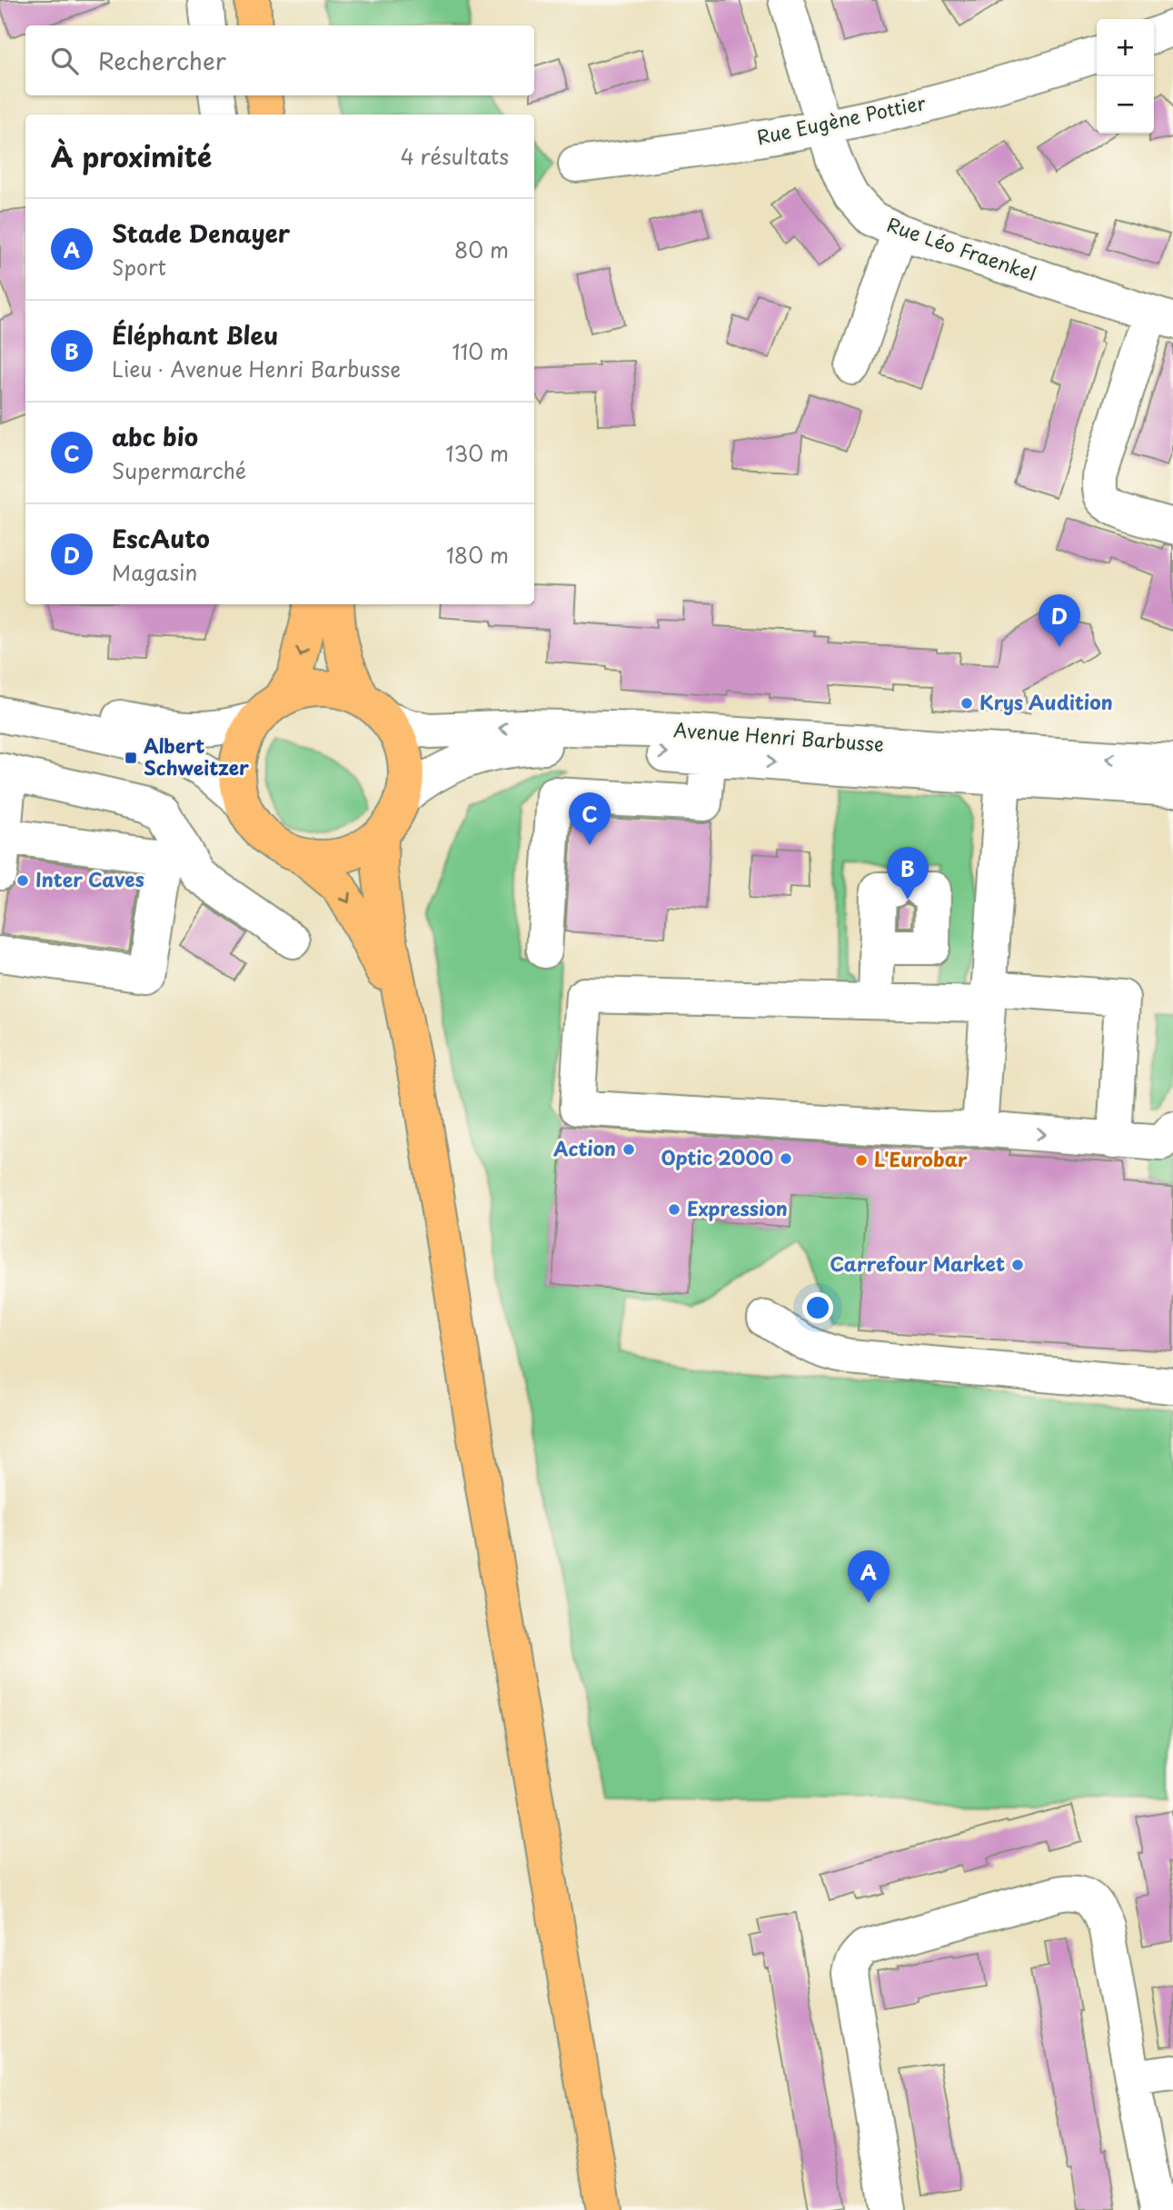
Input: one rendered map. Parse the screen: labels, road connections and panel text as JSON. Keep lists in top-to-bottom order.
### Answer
{
  "streets": {
    "street": ["Rue Eugène Pottier", "Rue Léo Fraenkel", "Avenue Henri Barbusse"]
  },
  "crossings": [
    ["Rue Eugène Pottier", "Rue Léo Fraenkel"]
  ],
  "places": {
    "other": [
      "Krys Audition",
      "Inter Caves",
      "Action",
      "Optic 2000",
      "L'Eurobar",
      "Expression",
      "Carrefour Market"
    ],
    "transit": ["Albert Schweitzer"]
  },
  "page": {
    "map_buttons": ["+", "−"],
    "search": "Rechercher",
    "heading": ["À proximité", "4 résultats"],
    "list": [
      {
        "mark": "A",
        "name": "Stade Denayer",
        "note": "Sport",
        "value": "80 m"
      },
      {
        "mark": "B",
        "name": "Éléphant Bleu",
        "note": "Lieu · Avenue Henri Barbusse",
        "value": "110 m"
      },
      {
        "mark": "C",
        "name": "abc bio",
        "note": "Supermarché",
        "value": "130 m"
      },
      {
        "mark": "D",
        "name": "EscAuto",
        "note": "Magasin",
        "value": "180 m"
      }
    ],
    "pins": [
      "D",
      "C",
      "B",
      "A"
    ]
  }
}
